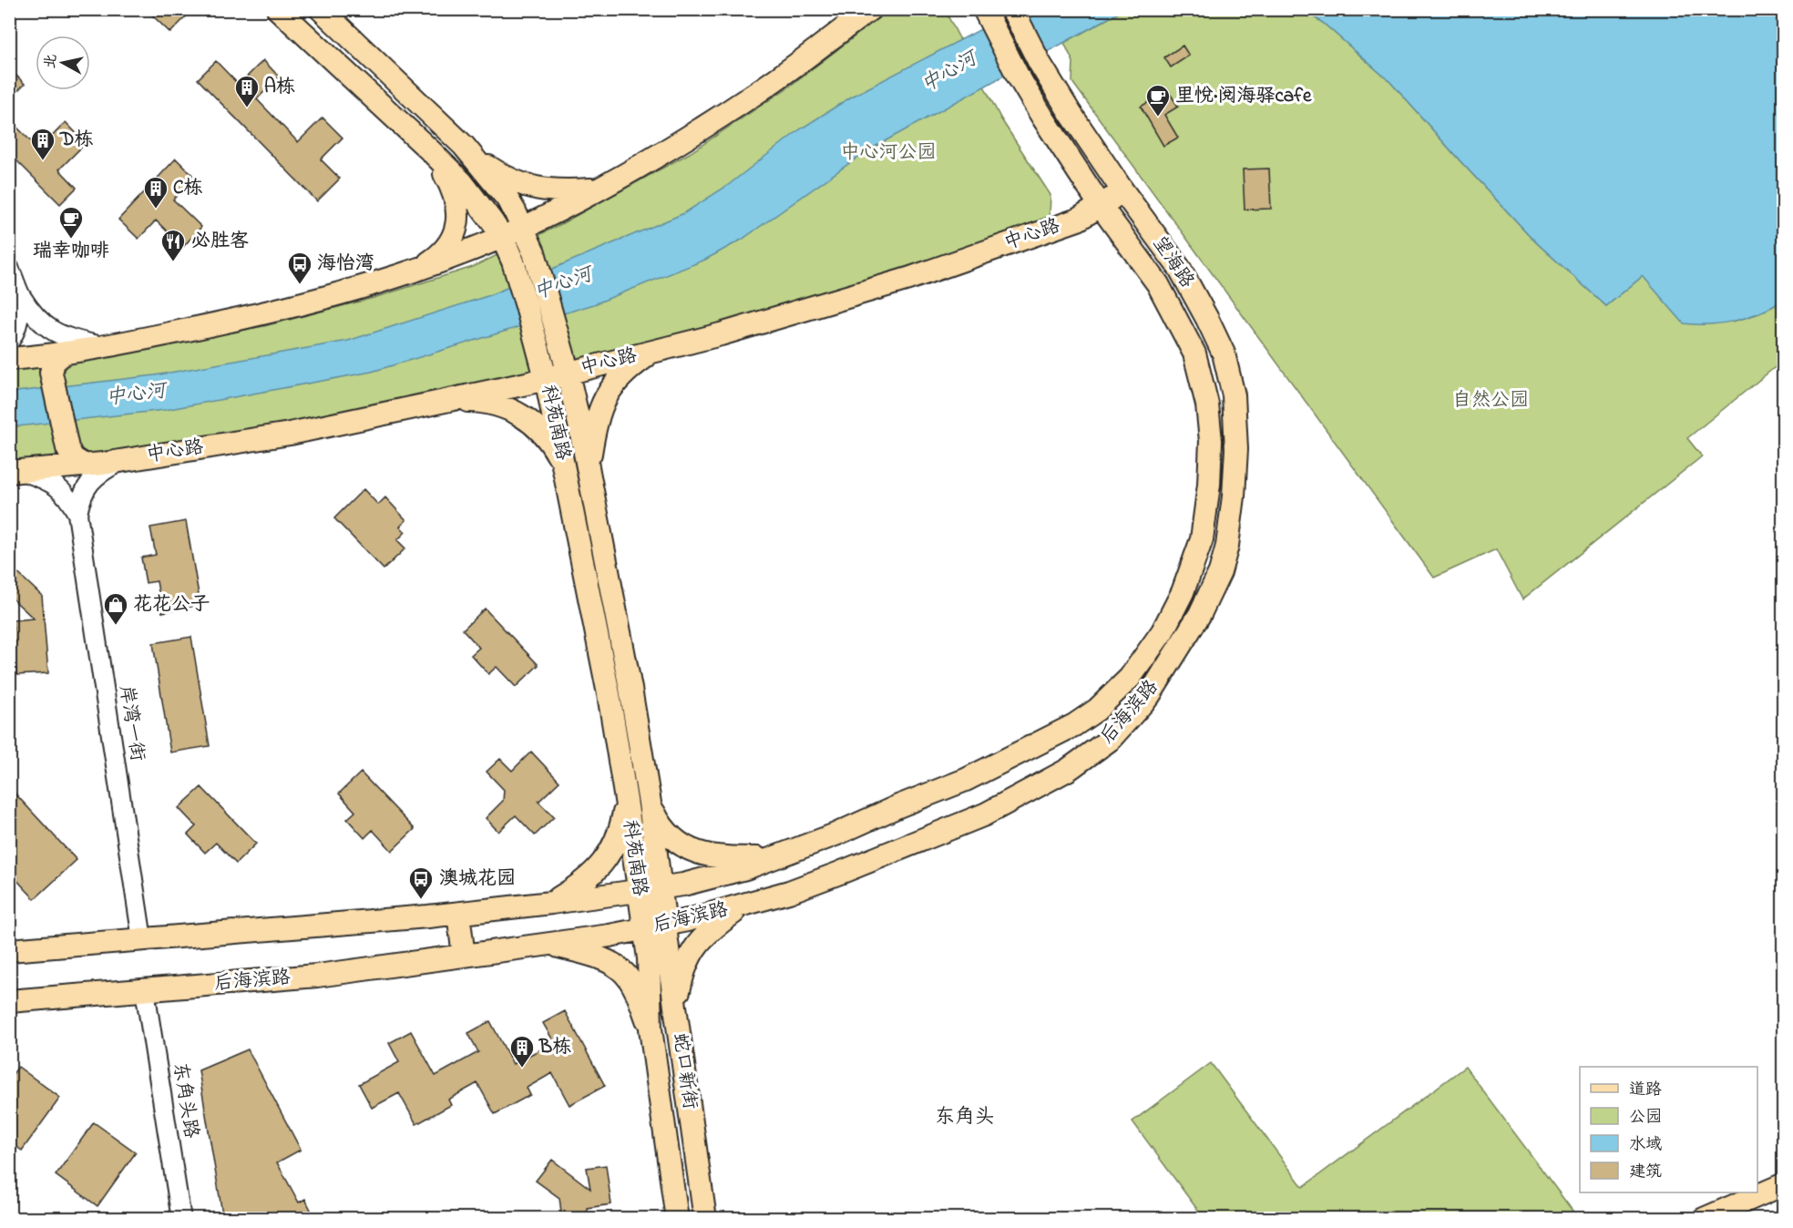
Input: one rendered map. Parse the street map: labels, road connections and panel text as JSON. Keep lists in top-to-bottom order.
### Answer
{
  "streets": {
    "main road": [
      "中心路",
      "望海路",
      "科苑南路",
      "后海滨路",
      "蛇口新街"
    ],
    "street": ["岸湾一街", "东角头路"]
  },
  "crossings": [
    ["中心路", "望海路"],
    ["中心路", "科苑南路"],
    ["望海路", "后海滨路"],
    ["科苑南路", "后海滨路"],
    ["科苑南路", "蛇口新街"],
    ["后海滨路", "岸湾一街"],
    ["后海滨路", "蛇口新街"],
    ["后海滨路", "东角头路"]
  ],
  "districts": ["东角头"],
  "water": ["中心河"],
  "parks": ["中心河公园", "自然公园"],
  "places": {
    "building": [
      "A栋",
      "D栋",
      "C栋",
      "B栋"
    ],
    "cafe": ["里悦·阅海驿cafe", "瑞幸咖啡"],
    "restaurant": ["必胜客"],
    "bus stop": ["海怡湾", "澳城花园"],
    "shop": ["花花公子"]
  },
  "legend": [
    "道路",
    "公园",
    "水域",
    "建筑"
  ],
  "north": "left"
}
